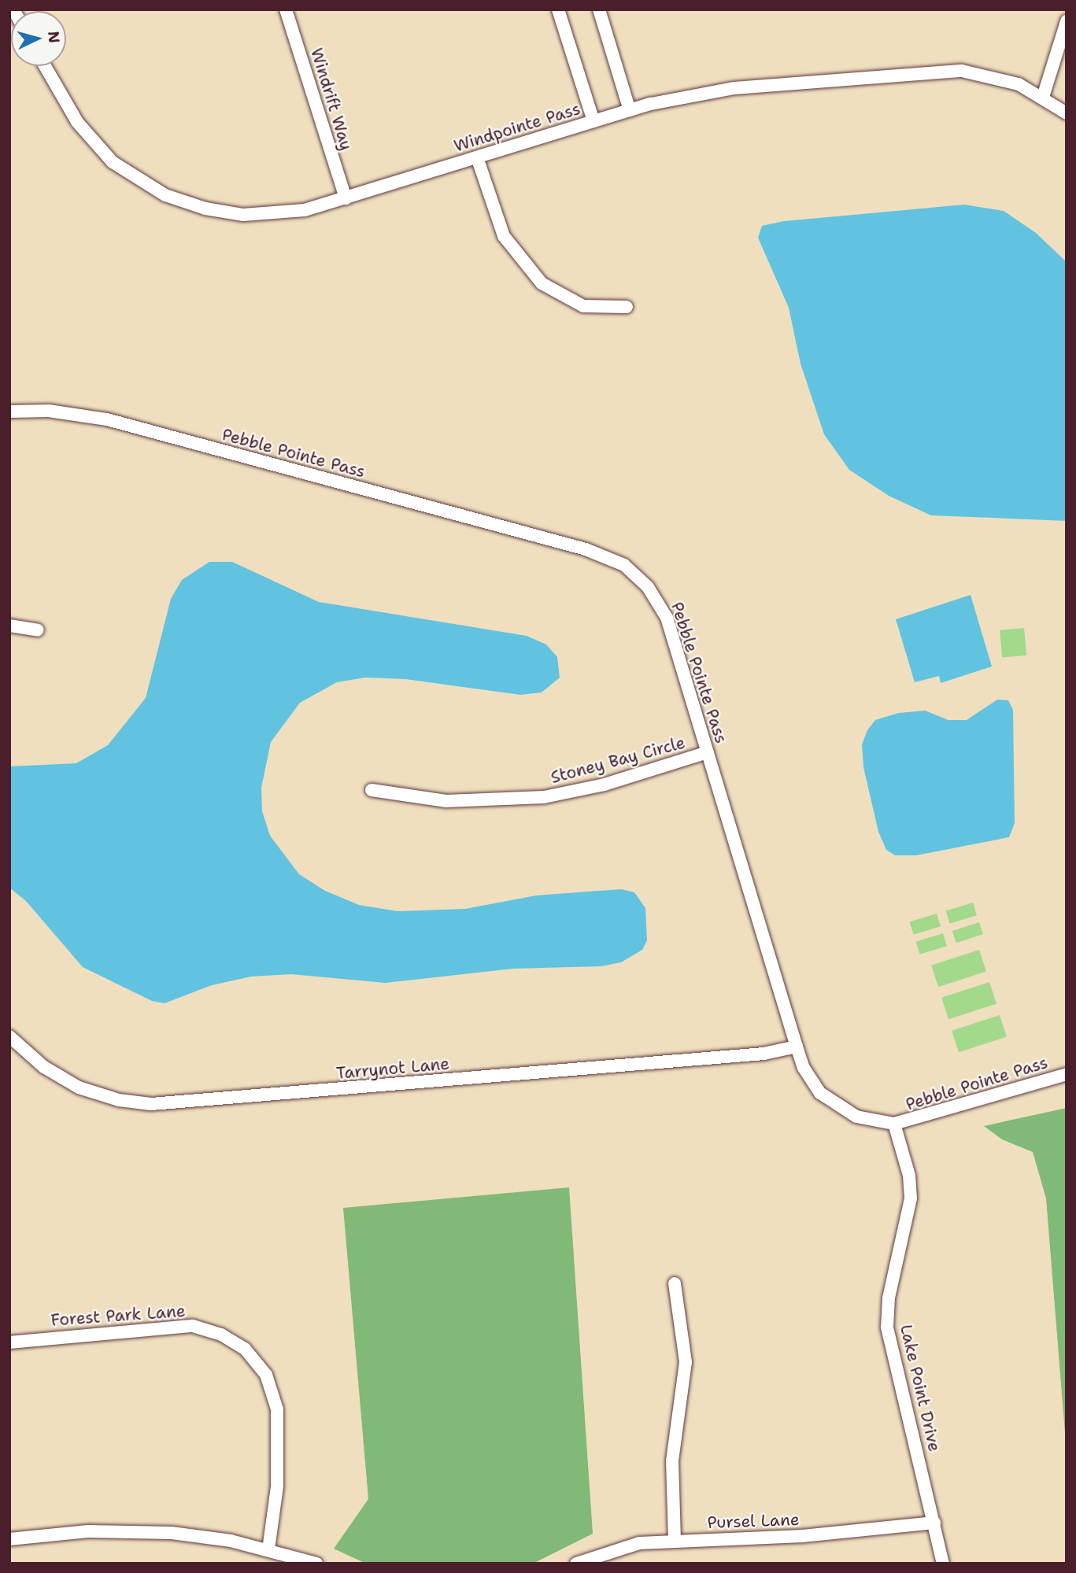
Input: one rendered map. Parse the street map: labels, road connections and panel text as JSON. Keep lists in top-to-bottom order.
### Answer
{
  "streets": {
    "street": [
      "Windrift Way",
      "Windpointe Pass",
      "Pebble Pointe Pass",
      "Stoney Bay Circle",
      "Tarrynot Lane",
      "Forest Park Lane",
      "Lake Point Drive",
      "Pursel Lane"
    ]
  },
  "crossings": [
    ["Windrift Way", "Windpointe Pass"],
    ["Pebble Pointe Pass", "Stoney Bay Circle"],
    ["Pebble Pointe Pass", "Tarrynot Lane"],
    ["Pebble Pointe Pass", "Lake Point Drive"],
    ["Lake Point Drive", "Pursel Lane"]
  ],
  "north": "right"
}
